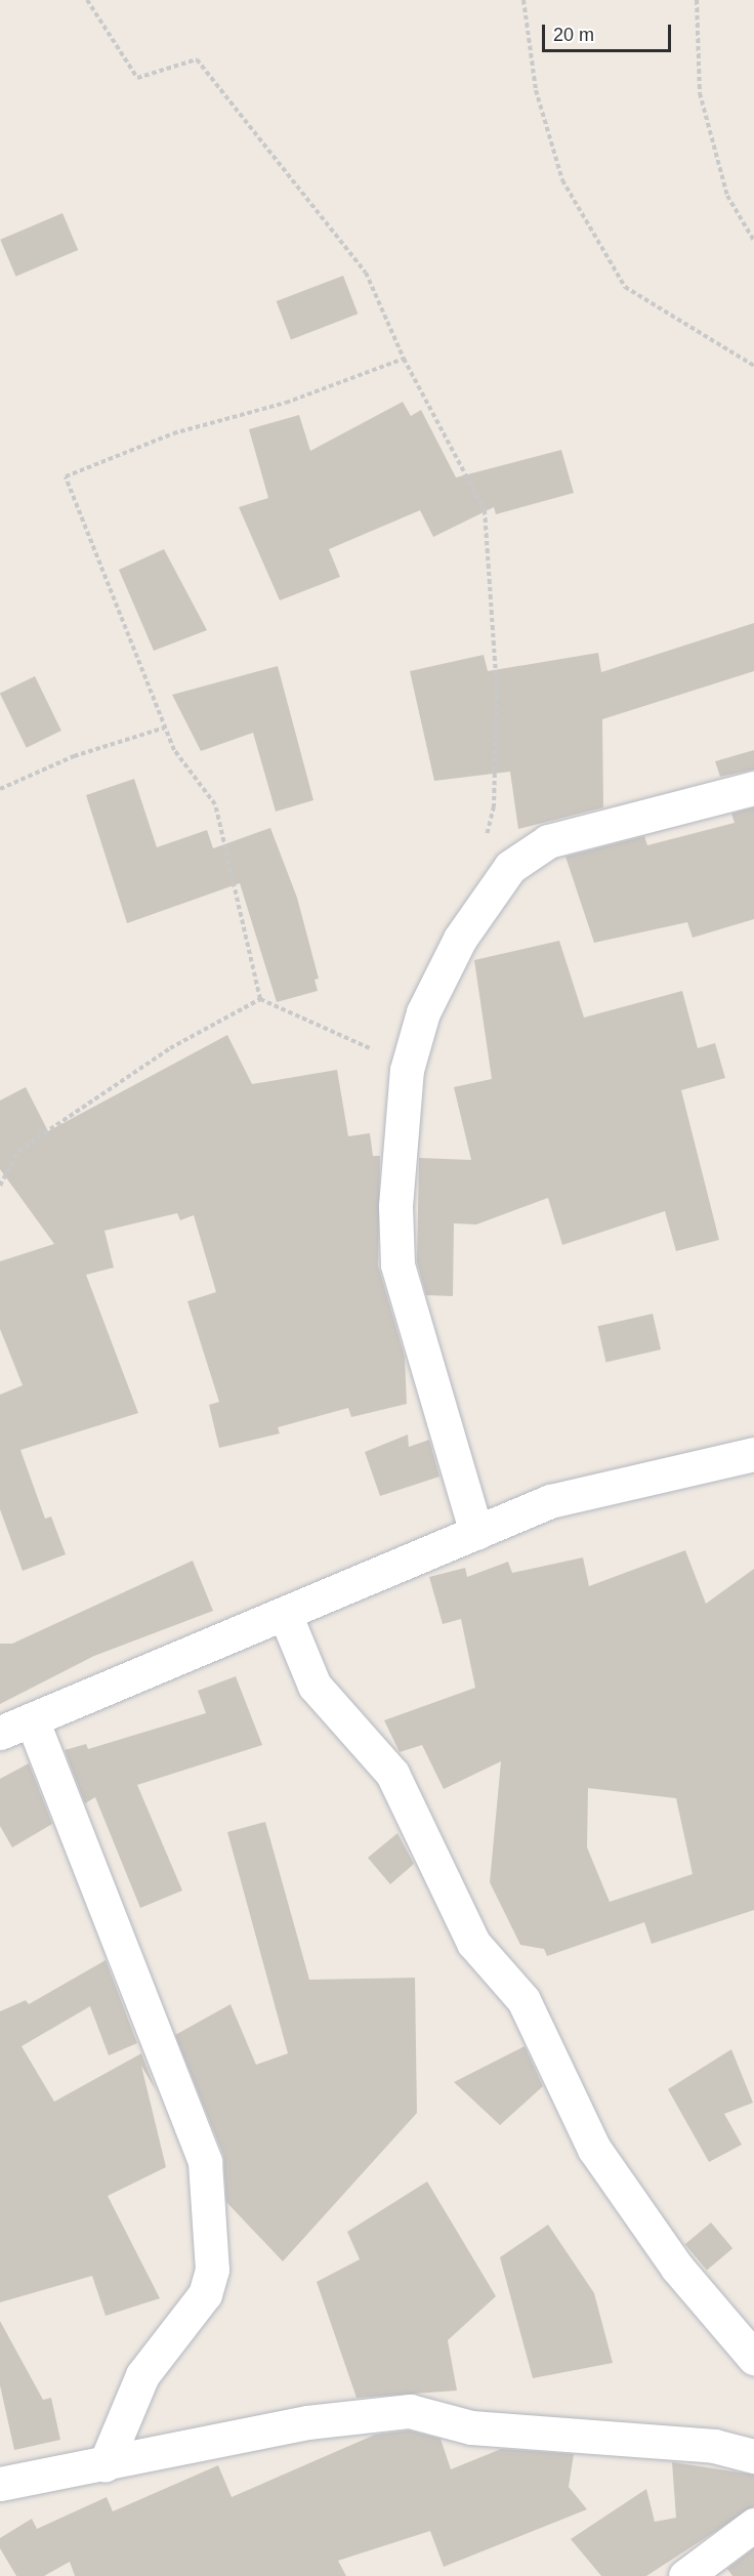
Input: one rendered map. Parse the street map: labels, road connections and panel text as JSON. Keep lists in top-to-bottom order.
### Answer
{
  "scale_bar": "20 m"
}
